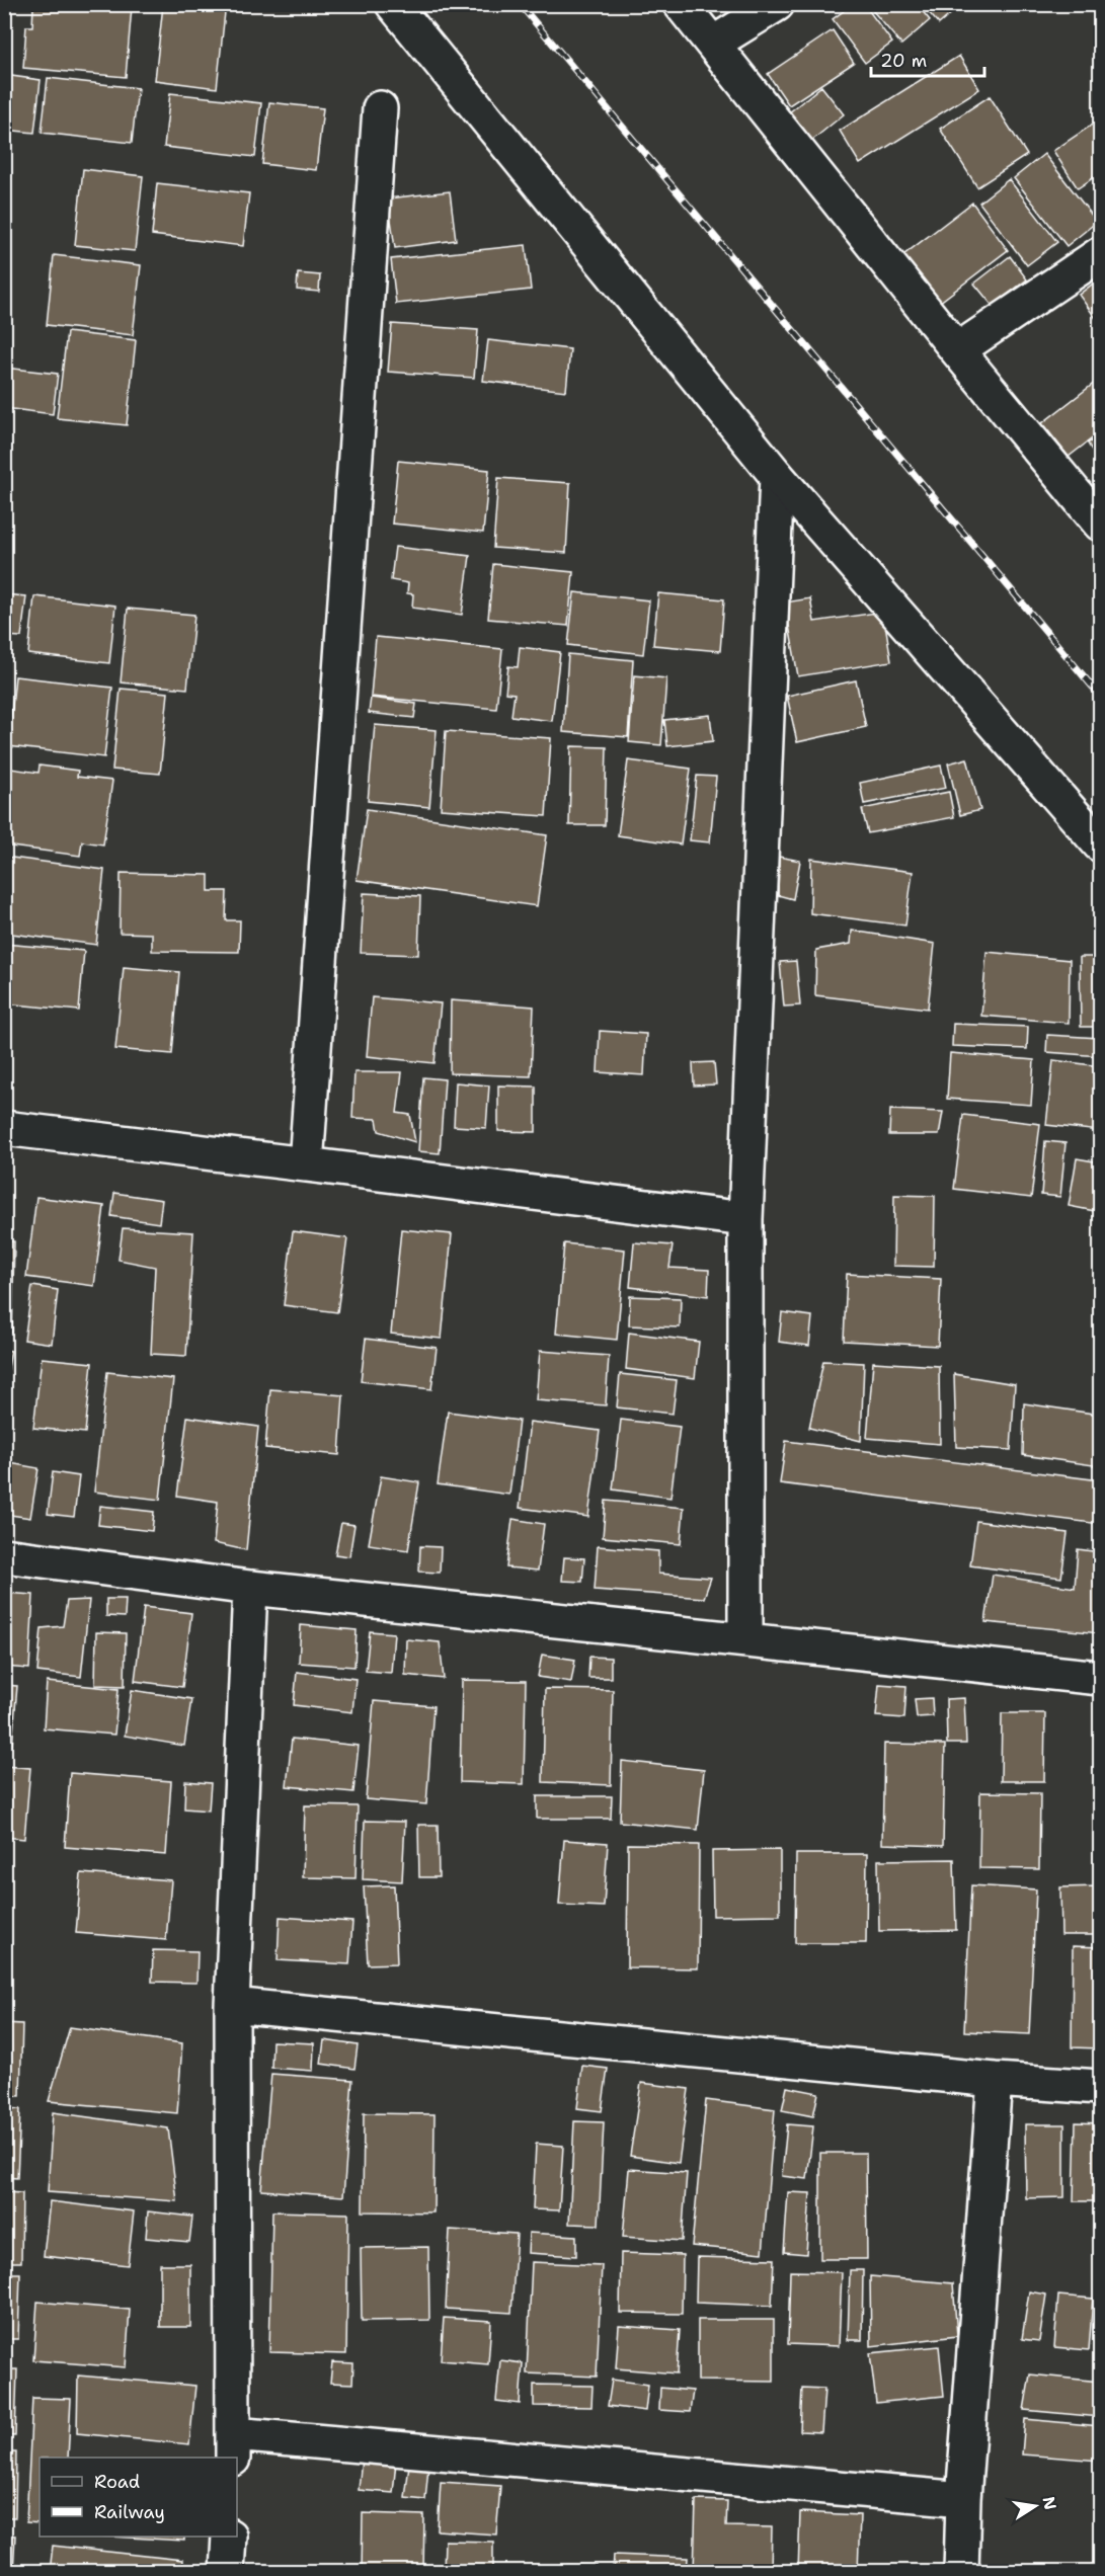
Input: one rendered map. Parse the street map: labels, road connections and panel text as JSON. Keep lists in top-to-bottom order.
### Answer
{
  "legend": ["Road", "Railway"],
  "scale_bar": "20 m",
  "north": "right"
}
